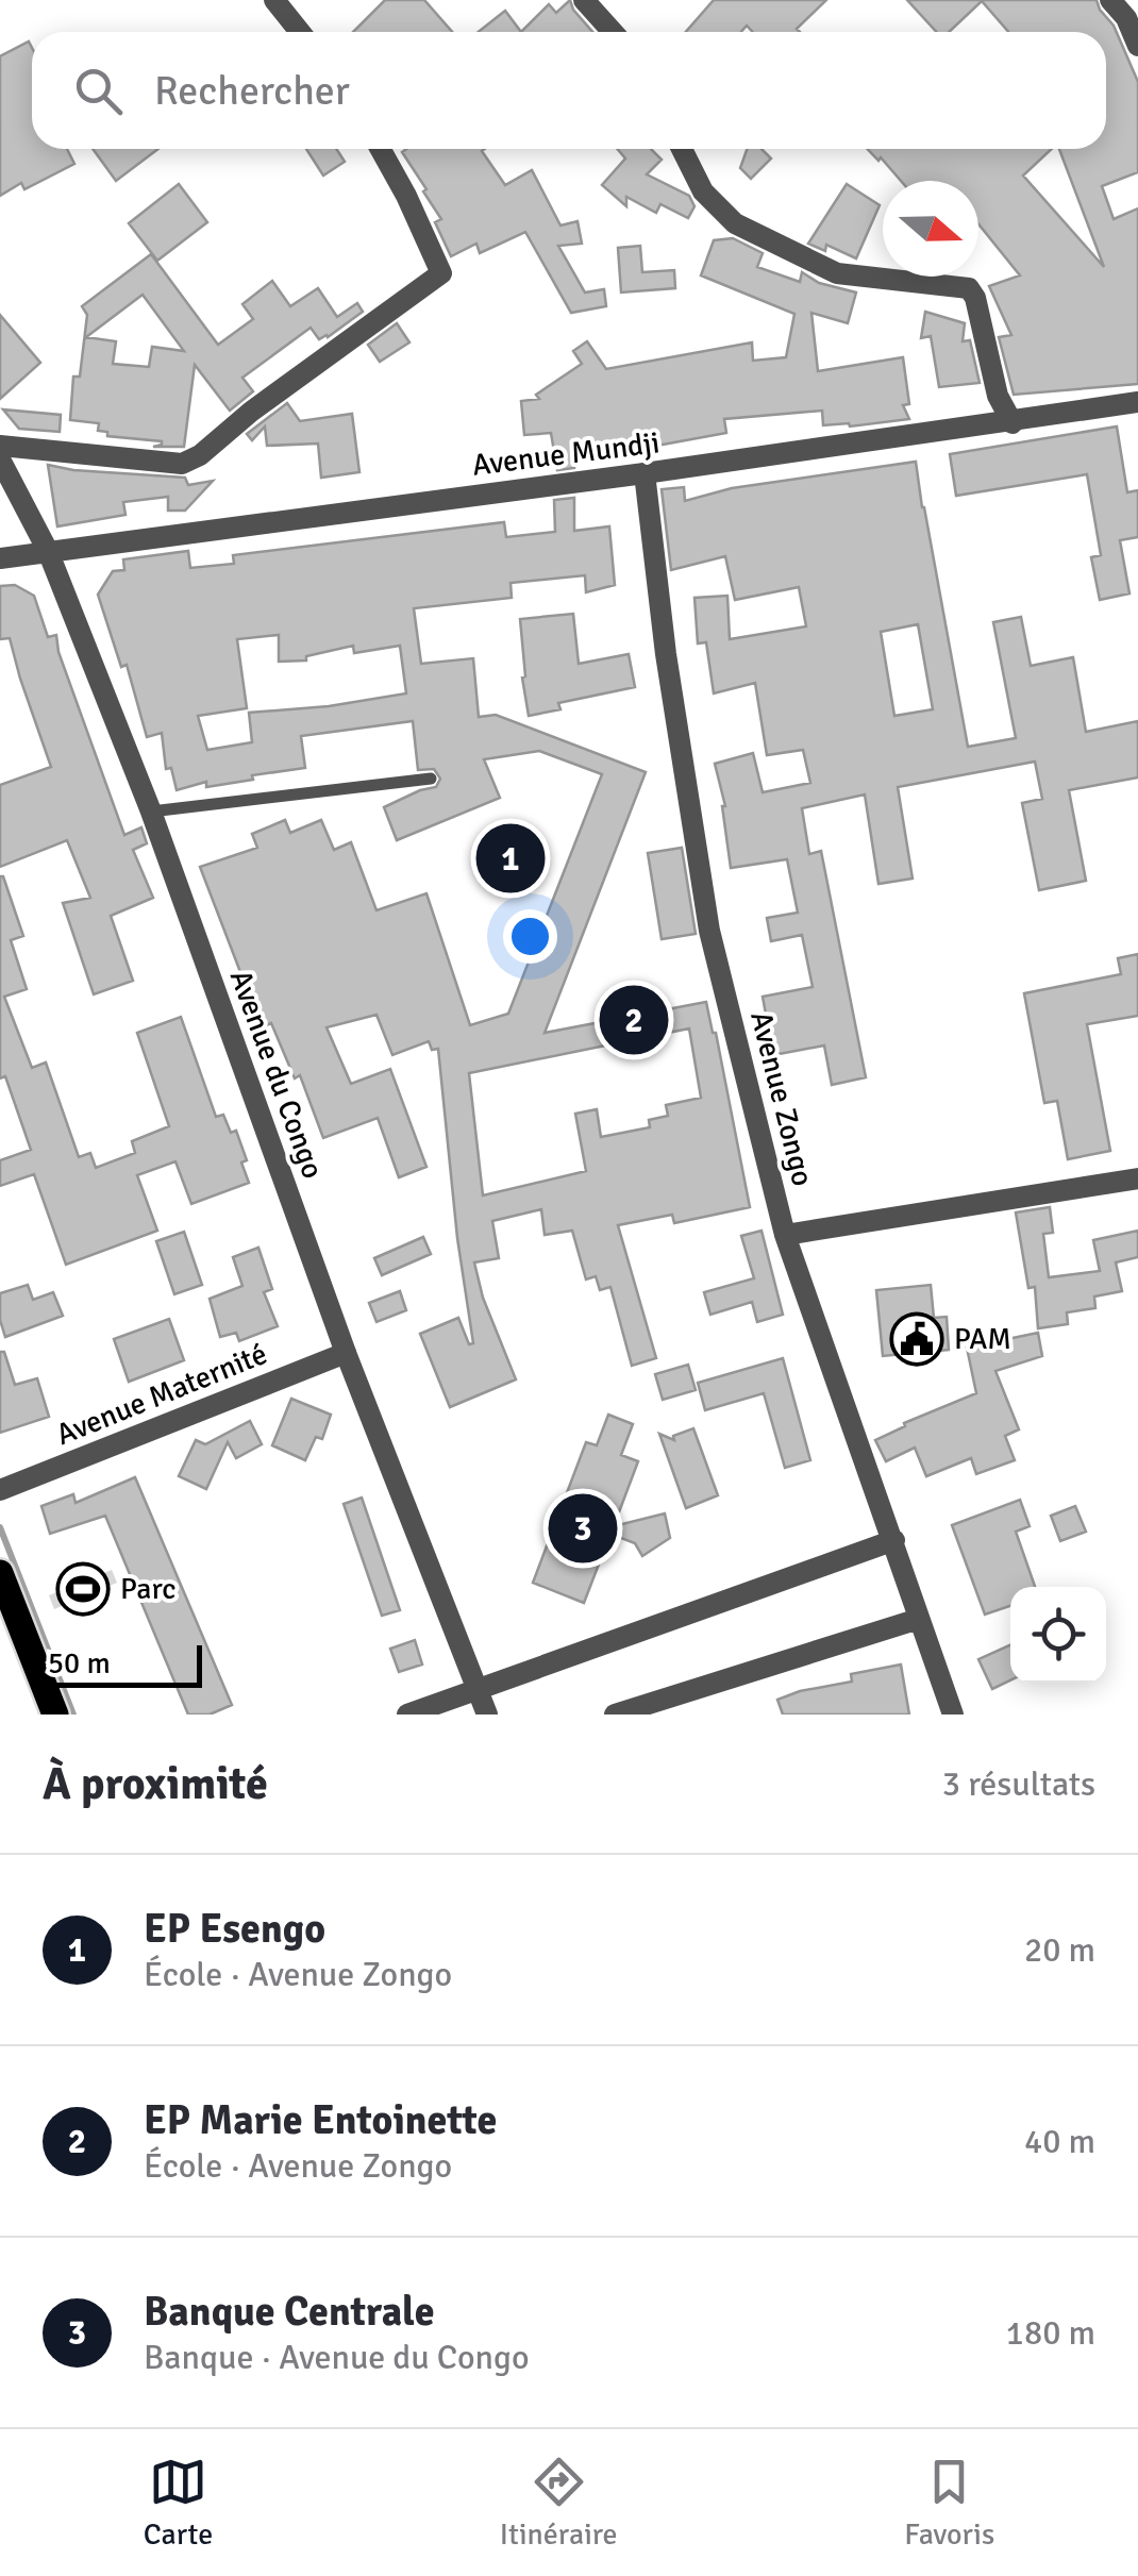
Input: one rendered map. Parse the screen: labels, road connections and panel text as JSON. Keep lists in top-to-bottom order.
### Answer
{
  "streets": {
    "street": [
      "Avenue Mundji",
      "Avenue du Congo",
      "Avenue Zongo",
      "Avenue Maternité"
    ]
  },
  "crossings": [
    ["Avenue Mundji", "Avenue du Congo"],
    ["Avenue Mundji", "Avenue Zongo"],
    ["Avenue du Congo", "Avenue Maternité"]
  ],
  "places": {
    "public building": ["PAM"],
    "sports": ["Parc"]
  },
  "scale_bar": "50 m",
  "north": "right",
  "page": {
    "search": "Rechercher",
    "pins": ["1", "2", "3"],
    "scale": "50 m",
    "heading": ["À proximité", "3 résultats"],
    "list": [
      {
        "mark": "1",
        "name": "EP Esengo",
        "note": "École · Avenue Zongo",
        "value": "20 m"
      },
      {
        "mark": "2",
        "name": "EP Marie Entoinette",
        "note": "École · Avenue Zongo",
        "value": "40 m"
      },
      {
        "mark": "3",
        "name": "Banque Centrale",
        "note": "Banque · Avenue du Congo",
        "value": "180 m"
      }
    ],
    "nav": ["Carte", "Itinéraire", "Favoris"]
  }
}
